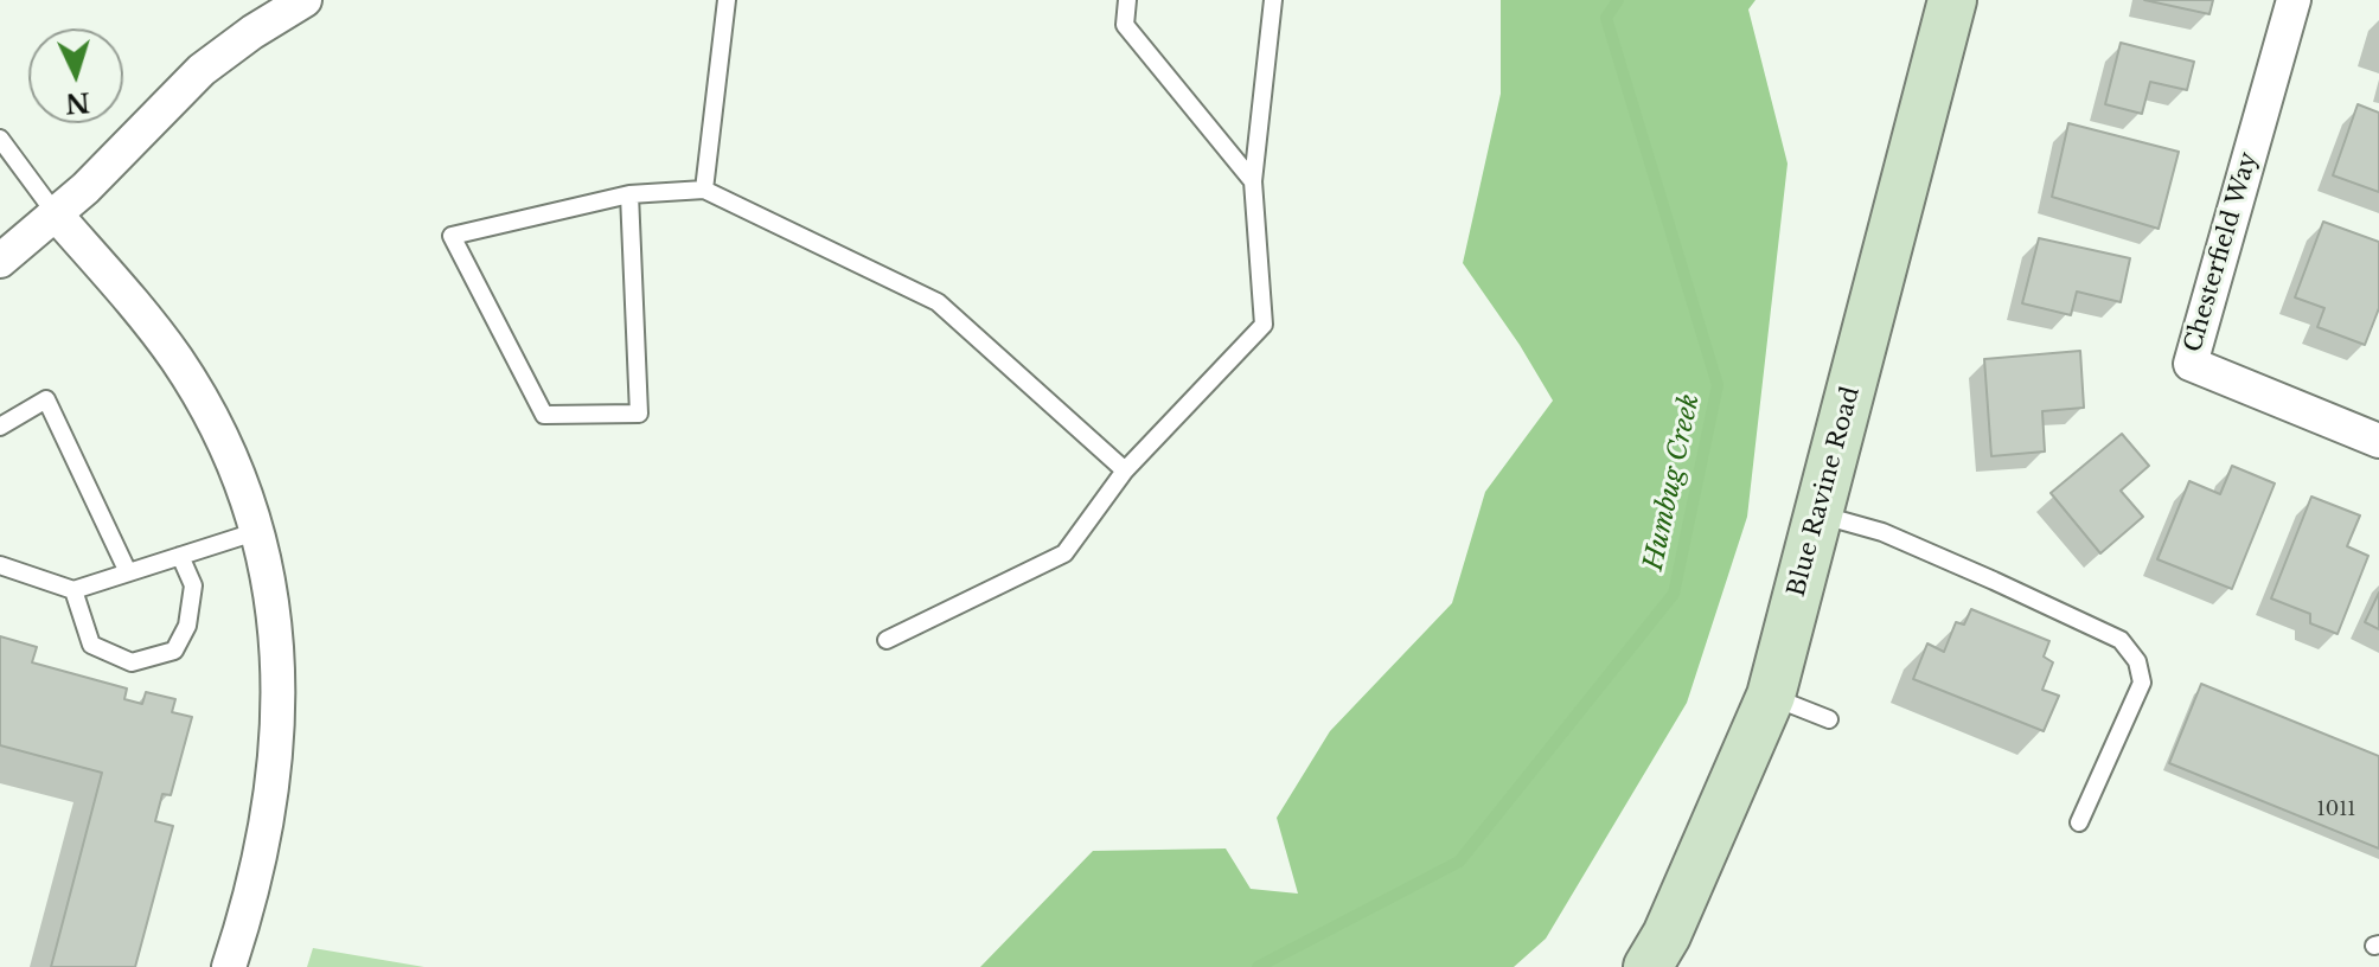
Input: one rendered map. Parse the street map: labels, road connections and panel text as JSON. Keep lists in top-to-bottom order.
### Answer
{
  "streets": {
    "main road": ["Blue Ravine Road"],
    "street": ["Chesterfield Way"]
  },
  "water": ["Humbug Creek"],
  "house_numbers": ["1011"],
  "north": "bottom"
}
